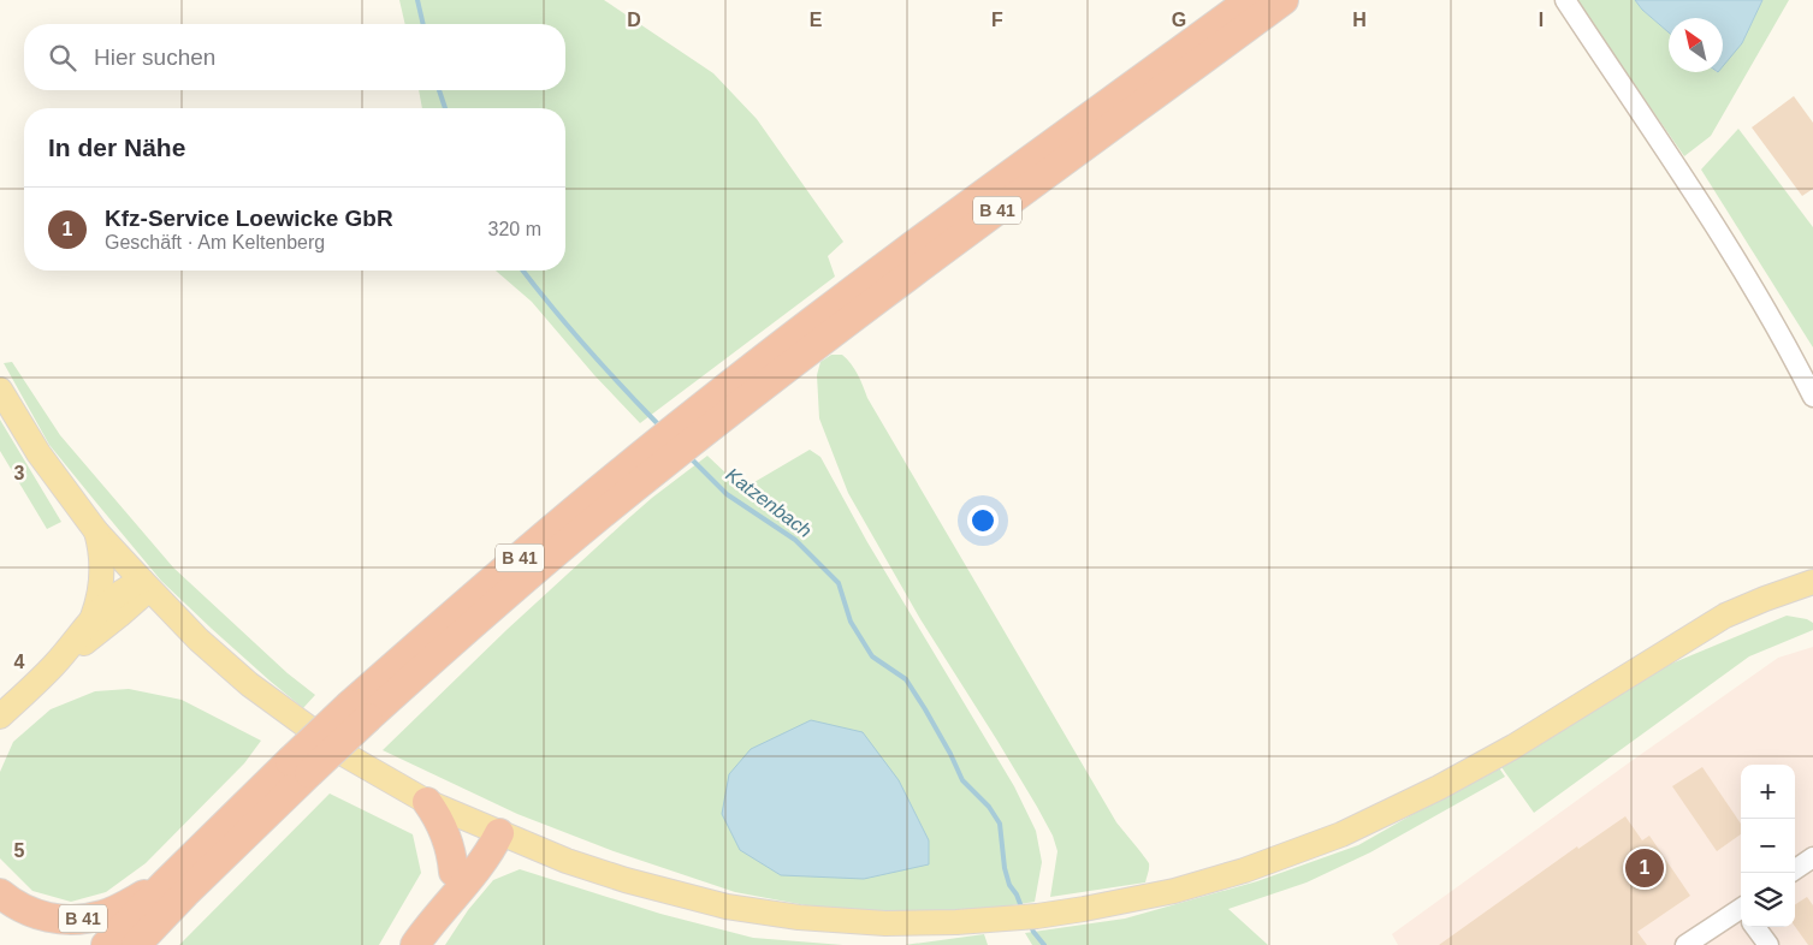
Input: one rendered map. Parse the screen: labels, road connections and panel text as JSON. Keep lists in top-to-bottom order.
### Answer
{
  "streets": {
    "highway": ["B 41"]
  },
  "water": ["Katzenbach"],
  "north": "top left",
  "page": {
    "search": "Hier suchen",
    "heading": "In der Nähe",
    "list": [
      {
        "mark": "1",
        "name": "Kfz-Service Loewicke GbR",
        "note": "Geschäft · Am Keltenberg",
        "value": "320 m"
      }
    ],
    "map_buttons": ["+", "−"],
    "pins": "1"
  },
  "grid": {
    "columns": [
      "D",
      "E",
      "F",
      "G",
      "H",
      "I"
    ],
    "rows": ["3", "4", "5"]
  }
}
